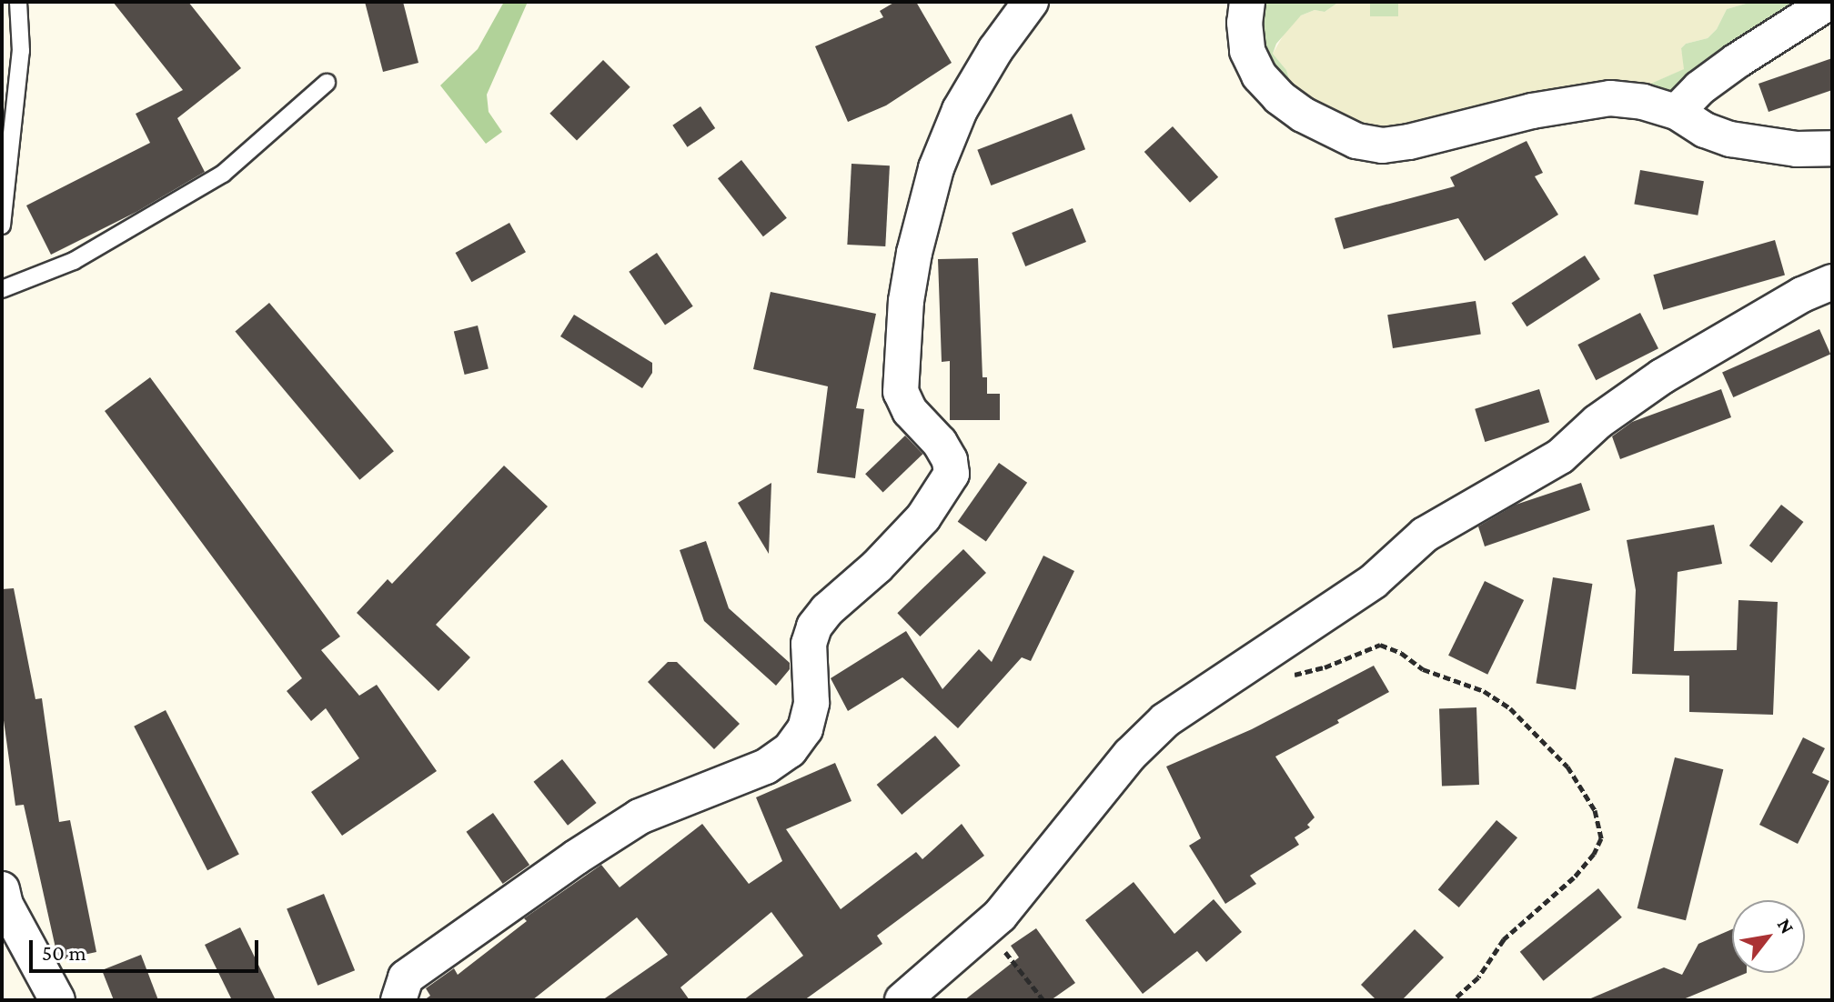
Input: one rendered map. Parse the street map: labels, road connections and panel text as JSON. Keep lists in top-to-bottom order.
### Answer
{
  "scale_bar": "50 m",
  "north": "top right"
}
